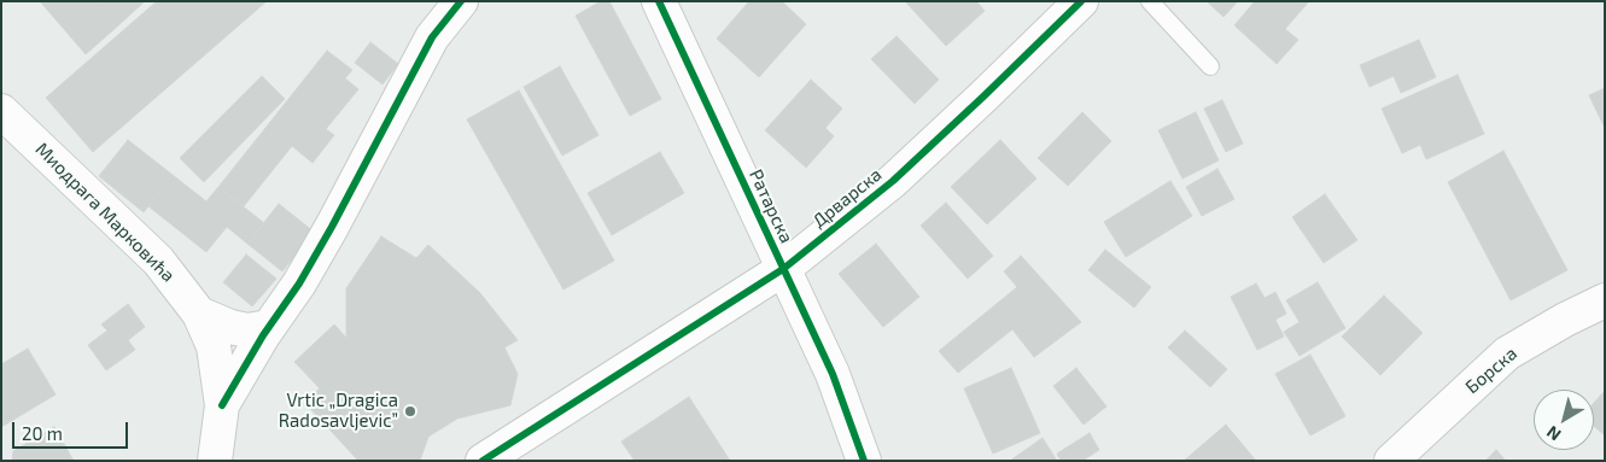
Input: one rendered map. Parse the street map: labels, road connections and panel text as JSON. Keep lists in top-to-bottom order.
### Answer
{
  "streets": {
    "street": [
      "Дрварска",
      "Ратарска",
      "Миодрага Марковића",
      "Борска"
    ]
  },
  "crossings": [
    ["Дрварска", "Ратарска"]
  ],
  "places": ["Vrtic „Dragica Radosavljevic”"],
  "scale_bar": "20 m",
  "north": "bottom left"
}
